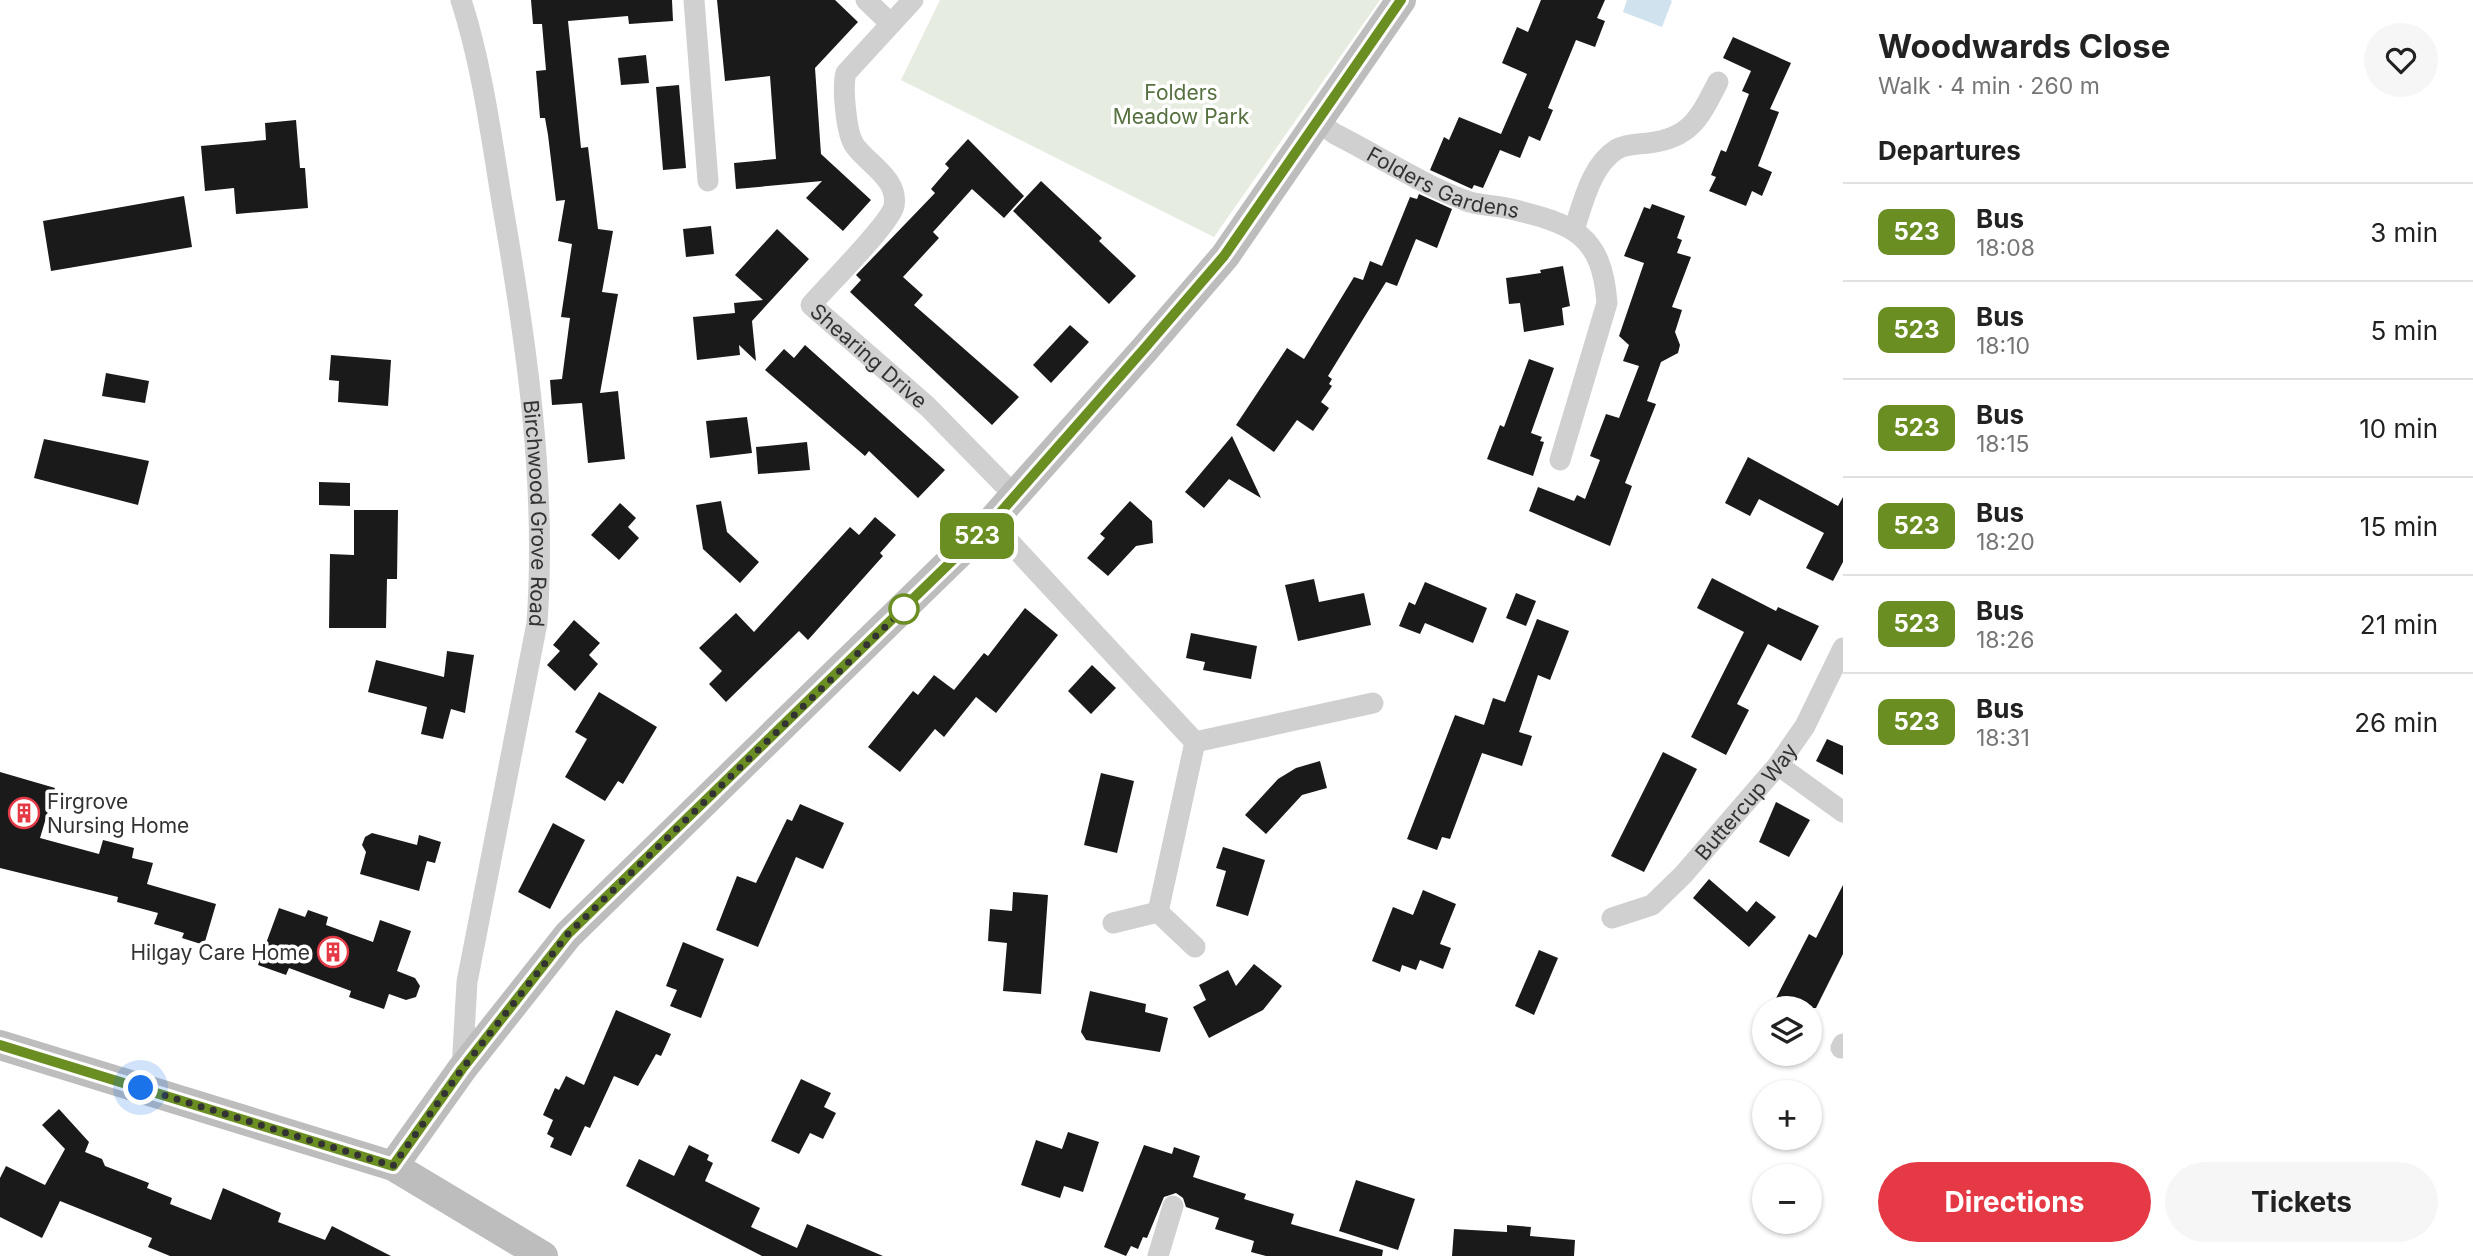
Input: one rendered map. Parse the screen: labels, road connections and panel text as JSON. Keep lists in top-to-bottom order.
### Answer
{
  "streets": {
    "street": [
      "Folders Gardens",
      "Shearing Drive",
      "Birchwood Grove Road",
      "Buttercup Way"
    ]
  },
  "parks": ["Folders Meadow Park"],
  "places": {
    "building": ["Firgrove Nursing Home", "Hilgay Care Home"]
  },
  "lines": ["bus line 523"],
  "page": {
    "on_map": "523",
    "heading": [
      ["Woodwards Close", "Walk · 4 min · 260 m"],
      "Departures"
    ],
    "list": [
      {
        "mark": "523",
        "name": "Bus",
        "note": "18:08",
        "value": "3 min"
      },
      {
        "mark": "523",
        "name": "Bus",
        "note": "18:10",
        "value": "5 min"
      },
      {
        "mark": "523",
        "name": "Bus",
        "note": "18:15",
        "value": "10 min"
      },
      {
        "mark": "523",
        "name": "Bus",
        "note": "18:20",
        "value": "15 min"
      },
      {
        "mark": "523",
        "name": "Bus",
        "note": "18:26",
        "value": "21 min"
      },
      {
        "mark": "523",
        "name": "Bus",
        "note": "18:31",
        "value": "26 min"
      }
    ],
    "map_buttons": ["+", "−"],
    "buttons": ["Directions", "Tickets"]
  }
}
